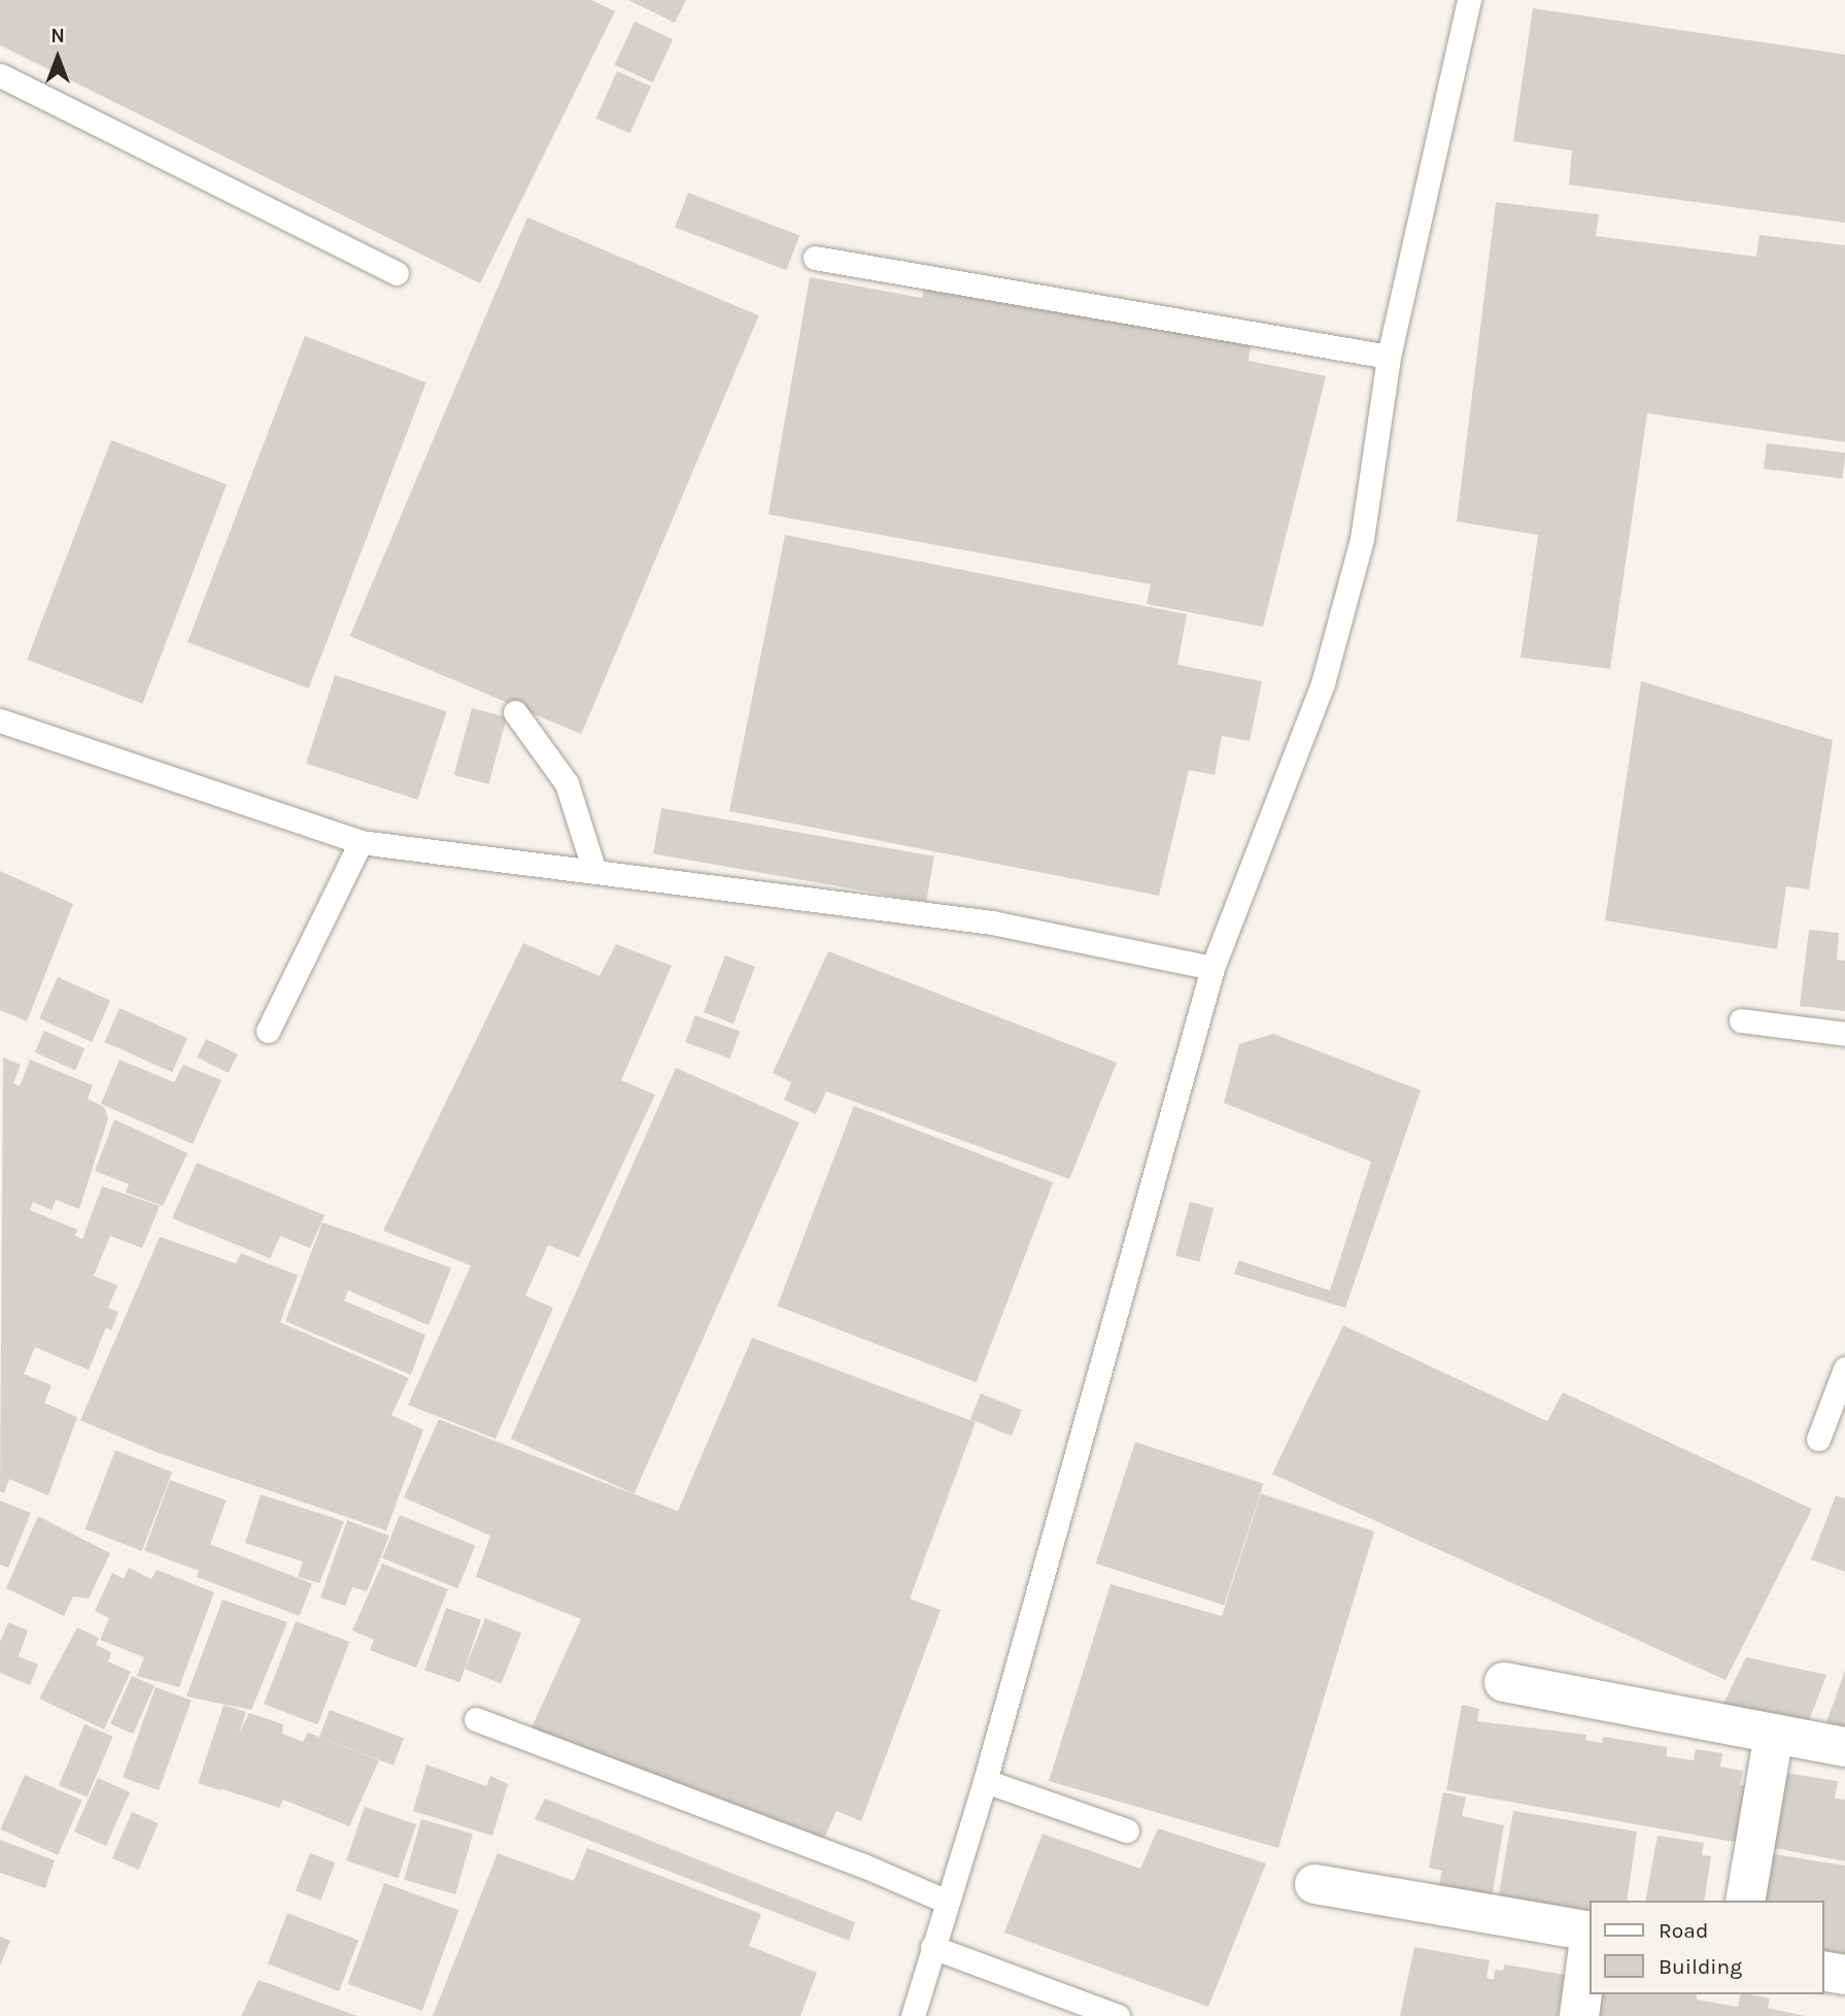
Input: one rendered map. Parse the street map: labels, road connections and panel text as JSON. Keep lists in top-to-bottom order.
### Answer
{
  "legend": ["Road", "Building"],
  "north": "top"
}
